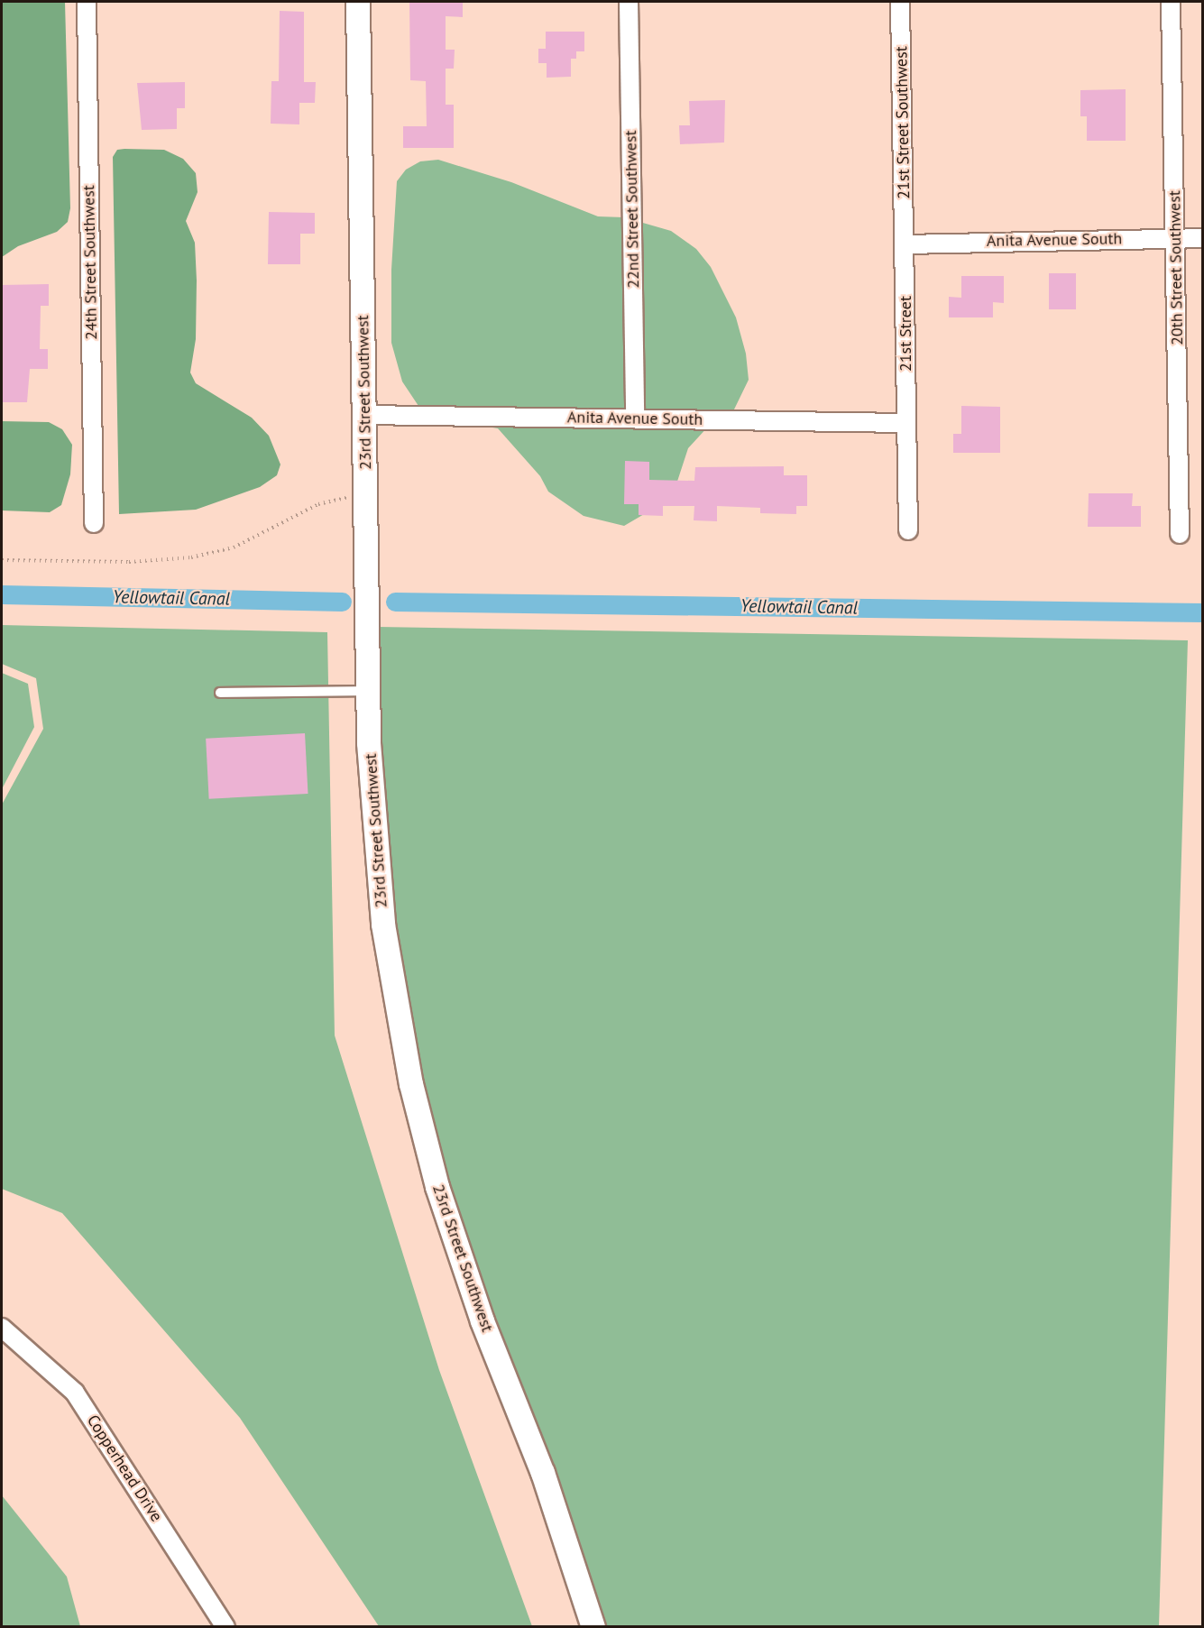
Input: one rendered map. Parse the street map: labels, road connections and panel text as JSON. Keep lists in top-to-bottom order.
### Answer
{
  "streets": {
    "street": [
      "21st Street Southwest",
      "22nd Street Southwest",
      "Anita Avenue South",
      "24th Street Southwest",
      "20th Street Southwest",
      "21st Street",
      "23rd Street Southwest",
      "Copperhead Drive"
    ]
  },
  "crossings": [
    ["21st Street Southwest", "Anita Avenue South"],
    ["21st Street Southwest", "21st Street"],
    ["22nd Street Southwest", "Anita Avenue South"],
    ["Anita Avenue South", "20th Street Southwest"],
    ["Anita Avenue South", "21st Street"],
    ["Anita Avenue South", "23rd Street Southwest"]
  ],
  "water": ["Yellowtail Canal"]
}
